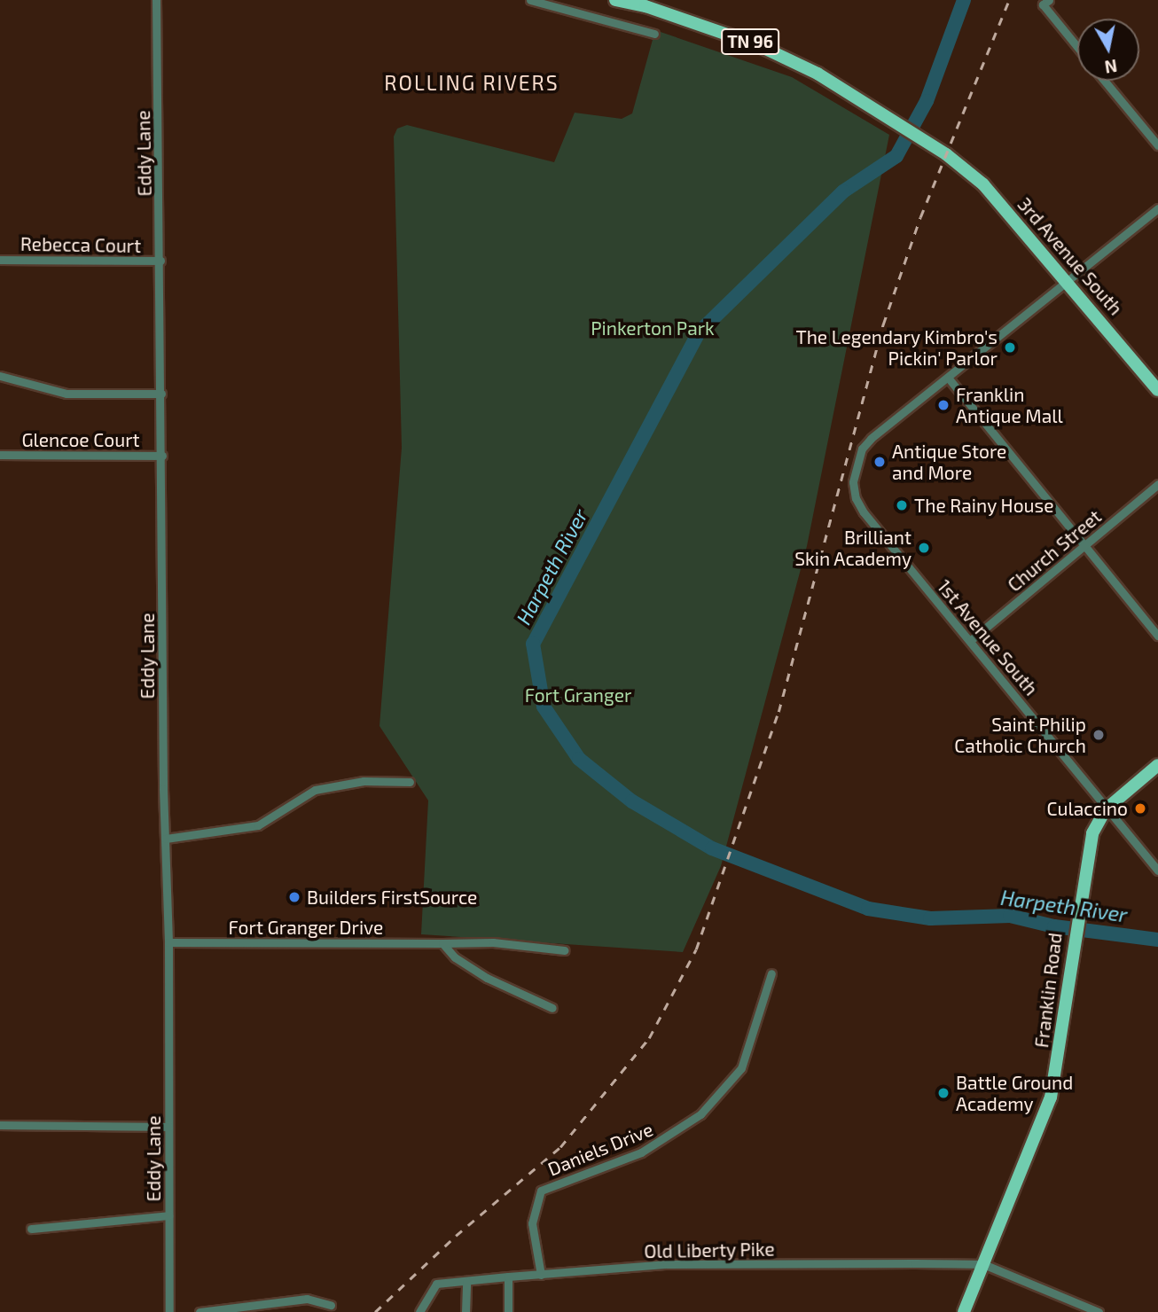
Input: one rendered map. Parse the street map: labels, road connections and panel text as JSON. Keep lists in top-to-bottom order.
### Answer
{
  "streets": {
    "main road": ["TN 96", "3rd Avenue South", "Franklin Road"],
    "street": [
      "Eddy Lane",
      "Rebecca Court",
      "Glencoe Court",
      "Church Street",
      "1st Avenue South",
      "Fort Granger Drive",
      "Daniels Drive",
      "Old Liberty Pike"
    ]
  },
  "crossings": [
    ["Eddy Lane", "Rebecca Court"],
    ["Eddy Lane", "Glencoe Court"],
    ["Eddy Lane", "Fort Granger Drive"],
    ["Church Street", "1st Avenue South"],
    ["1st Avenue South", "Franklin Road"],
    ["Franklin Road", "Old Liberty Pike"],
    ["Daniels Drive", "Old Liberty Pike"]
  ],
  "districts": ["ROLLING RIVERS"],
  "water": ["Harpeth River"],
  "parks": ["Pinkerton Park", "Fort Granger"],
  "places": [
    "The Legendary Kimbro's Pickin' Parlor",
    "Franklin Antique Mall",
    "Antique Store and More",
    "The Rainy House",
    "Brilliant Skin Academy",
    "Saint Philip Catholic Church",
    "Culaccino",
    "Builders FirstSource",
    "Battle Ground Academy"
  ],
  "north": "bottom"
}
